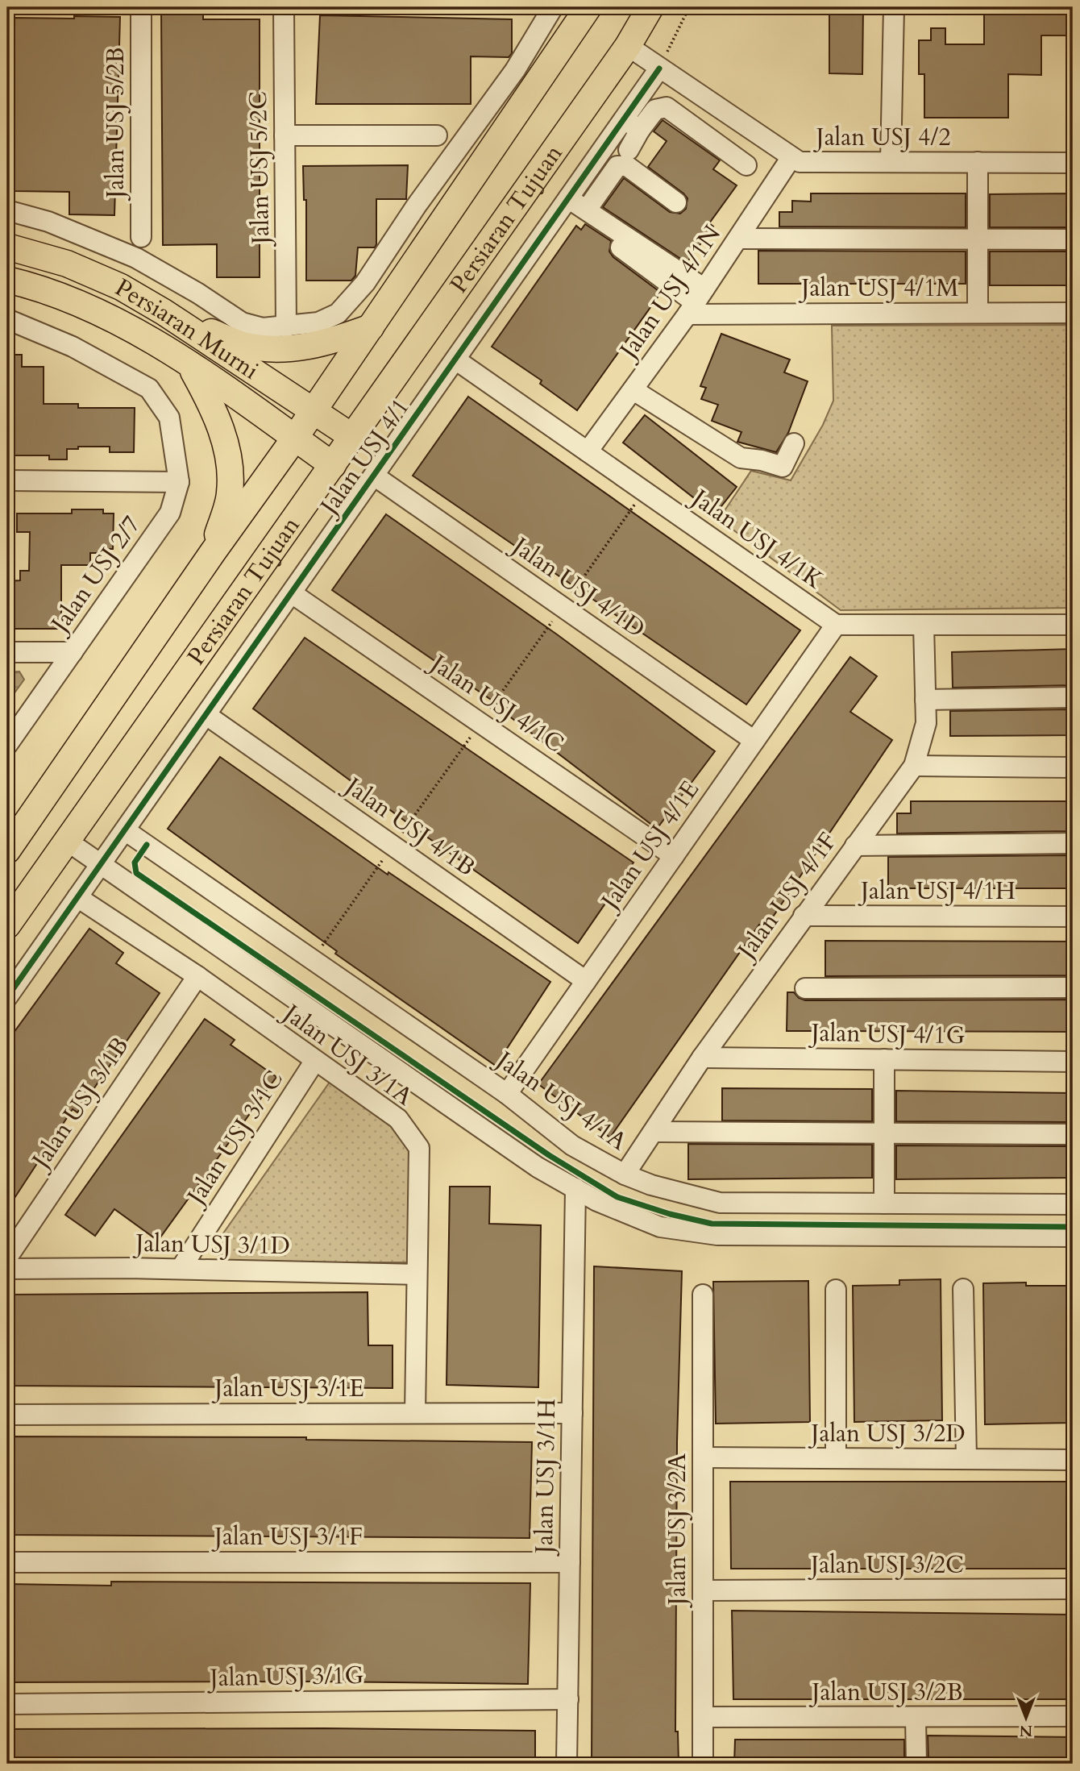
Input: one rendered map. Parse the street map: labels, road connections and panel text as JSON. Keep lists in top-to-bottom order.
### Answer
{
  "streets": {
    "main road": ["Persiaran Tujuan", "Persiaran Murni"],
    "street": [
      "Jalan USJ 5/2B",
      "Jalan USJ 4/2",
      "Jalan USJ 5/2C",
      "Jalan USJ 4/1M",
      "Jalan USJ 4/1N",
      "Jalan USJ 4/1",
      "Jalan USJ 4/1K",
      "Jalan USJ 2/7",
      "Jalan USJ 4/1D",
      "Jalan USJ 4/1C",
      "Jalan USJ 4/1B",
      "Jalan USJ 4/1E",
      "Jalan USJ 4/1H",
      "Jalan USJ 4/1F",
      "Jalan USJ 4/1G",
      "Jalan USJ 3/1A",
      "Jalan USJ 4/1A",
      "Jalan USJ 3/1B",
      "Jalan USJ 3/1C",
      "Jalan USJ 3/1D",
      "Jalan USJ 3/1E",
      "Jalan USJ 3/2D",
      "Jalan USJ 3/1H",
      "Jalan USJ 3/2A",
      "Jalan USJ 3/1F",
      "Jalan USJ 3/2C",
      "Jalan USJ 3/1G",
      "Jalan USJ 3/2B"
    ]
  },
  "crossings": [
    ["Jalan USJ 4/2", "Persiaran Tujuan"],
    ["Jalan USJ 4/2", "Jalan USJ 4/1N"],
    ["Jalan USJ 4/2", "Jalan USJ 4/1"],
    ["Persiaran Tujuan", "Persiaran Murni"],
    ["Jalan USJ 4/1M", "Jalan USJ 4/1N"],
    ["Jalan USJ 4/1N", "Jalan USJ 4/1K"],
    ["Jalan USJ 4/1", "Jalan USJ 4/1K"],
    ["Jalan USJ 4/1", "Jalan USJ 4/1D"],
    ["Jalan USJ 4/1", "Jalan USJ 4/1C"],
    ["Jalan USJ 4/1", "Jalan USJ 4/1B"],
    ["Jalan USJ 4/1", "Jalan USJ 3/1A"],
    ["Jalan USJ 4/1", "Jalan USJ 4/1A"],
    ["Jalan USJ 4/1K", "Jalan USJ 4/1E"],
    ["Jalan USJ 4/1D", "Jalan USJ 4/1E"],
    ["Jalan USJ 4/1C", "Jalan USJ 4/1E"],
    ["Jalan USJ 4/1B", "Jalan USJ 4/1E"],
    ["Jalan USJ 4/1E", "Jalan USJ 4/1A"],
    ["Jalan USJ 4/1H", "Jalan USJ 4/1F"],
    ["Jalan USJ 4/1F", "Jalan USJ 4/1G"],
    ["Jalan USJ 4/1F", "Jalan USJ 4/1A"],
    ["Jalan USJ 3/1A", "Jalan USJ 3/1B"],
    ["Jalan USJ 3/1A", "Jalan USJ 3/1C"],
    ["Jalan USJ 3/1A", "Jalan USJ 3/1D"],
    ["Jalan USJ 3/1A", "Jalan USJ 3/1E"],
    ["Jalan USJ 3/1C", "Jalan USJ 3/1D"],
    ["Jalan USJ 3/1E", "Jalan USJ 3/1H"],
    ["Jalan USJ 3/2D", "Jalan USJ 3/2A"],
    ["Jalan USJ 3/1H", "Jalan USJ 3/1F"],
    ["Jalan USJ 3/1H", "Jalan USJ 3/1G"],
    ["Jalan USJ 3/2A", "Jalan USJ 3/2C"],
    ["Jalan USJ 3/2A", "Jalan USJ 3/2B"]
  ],
  "north": "bottom"
}
